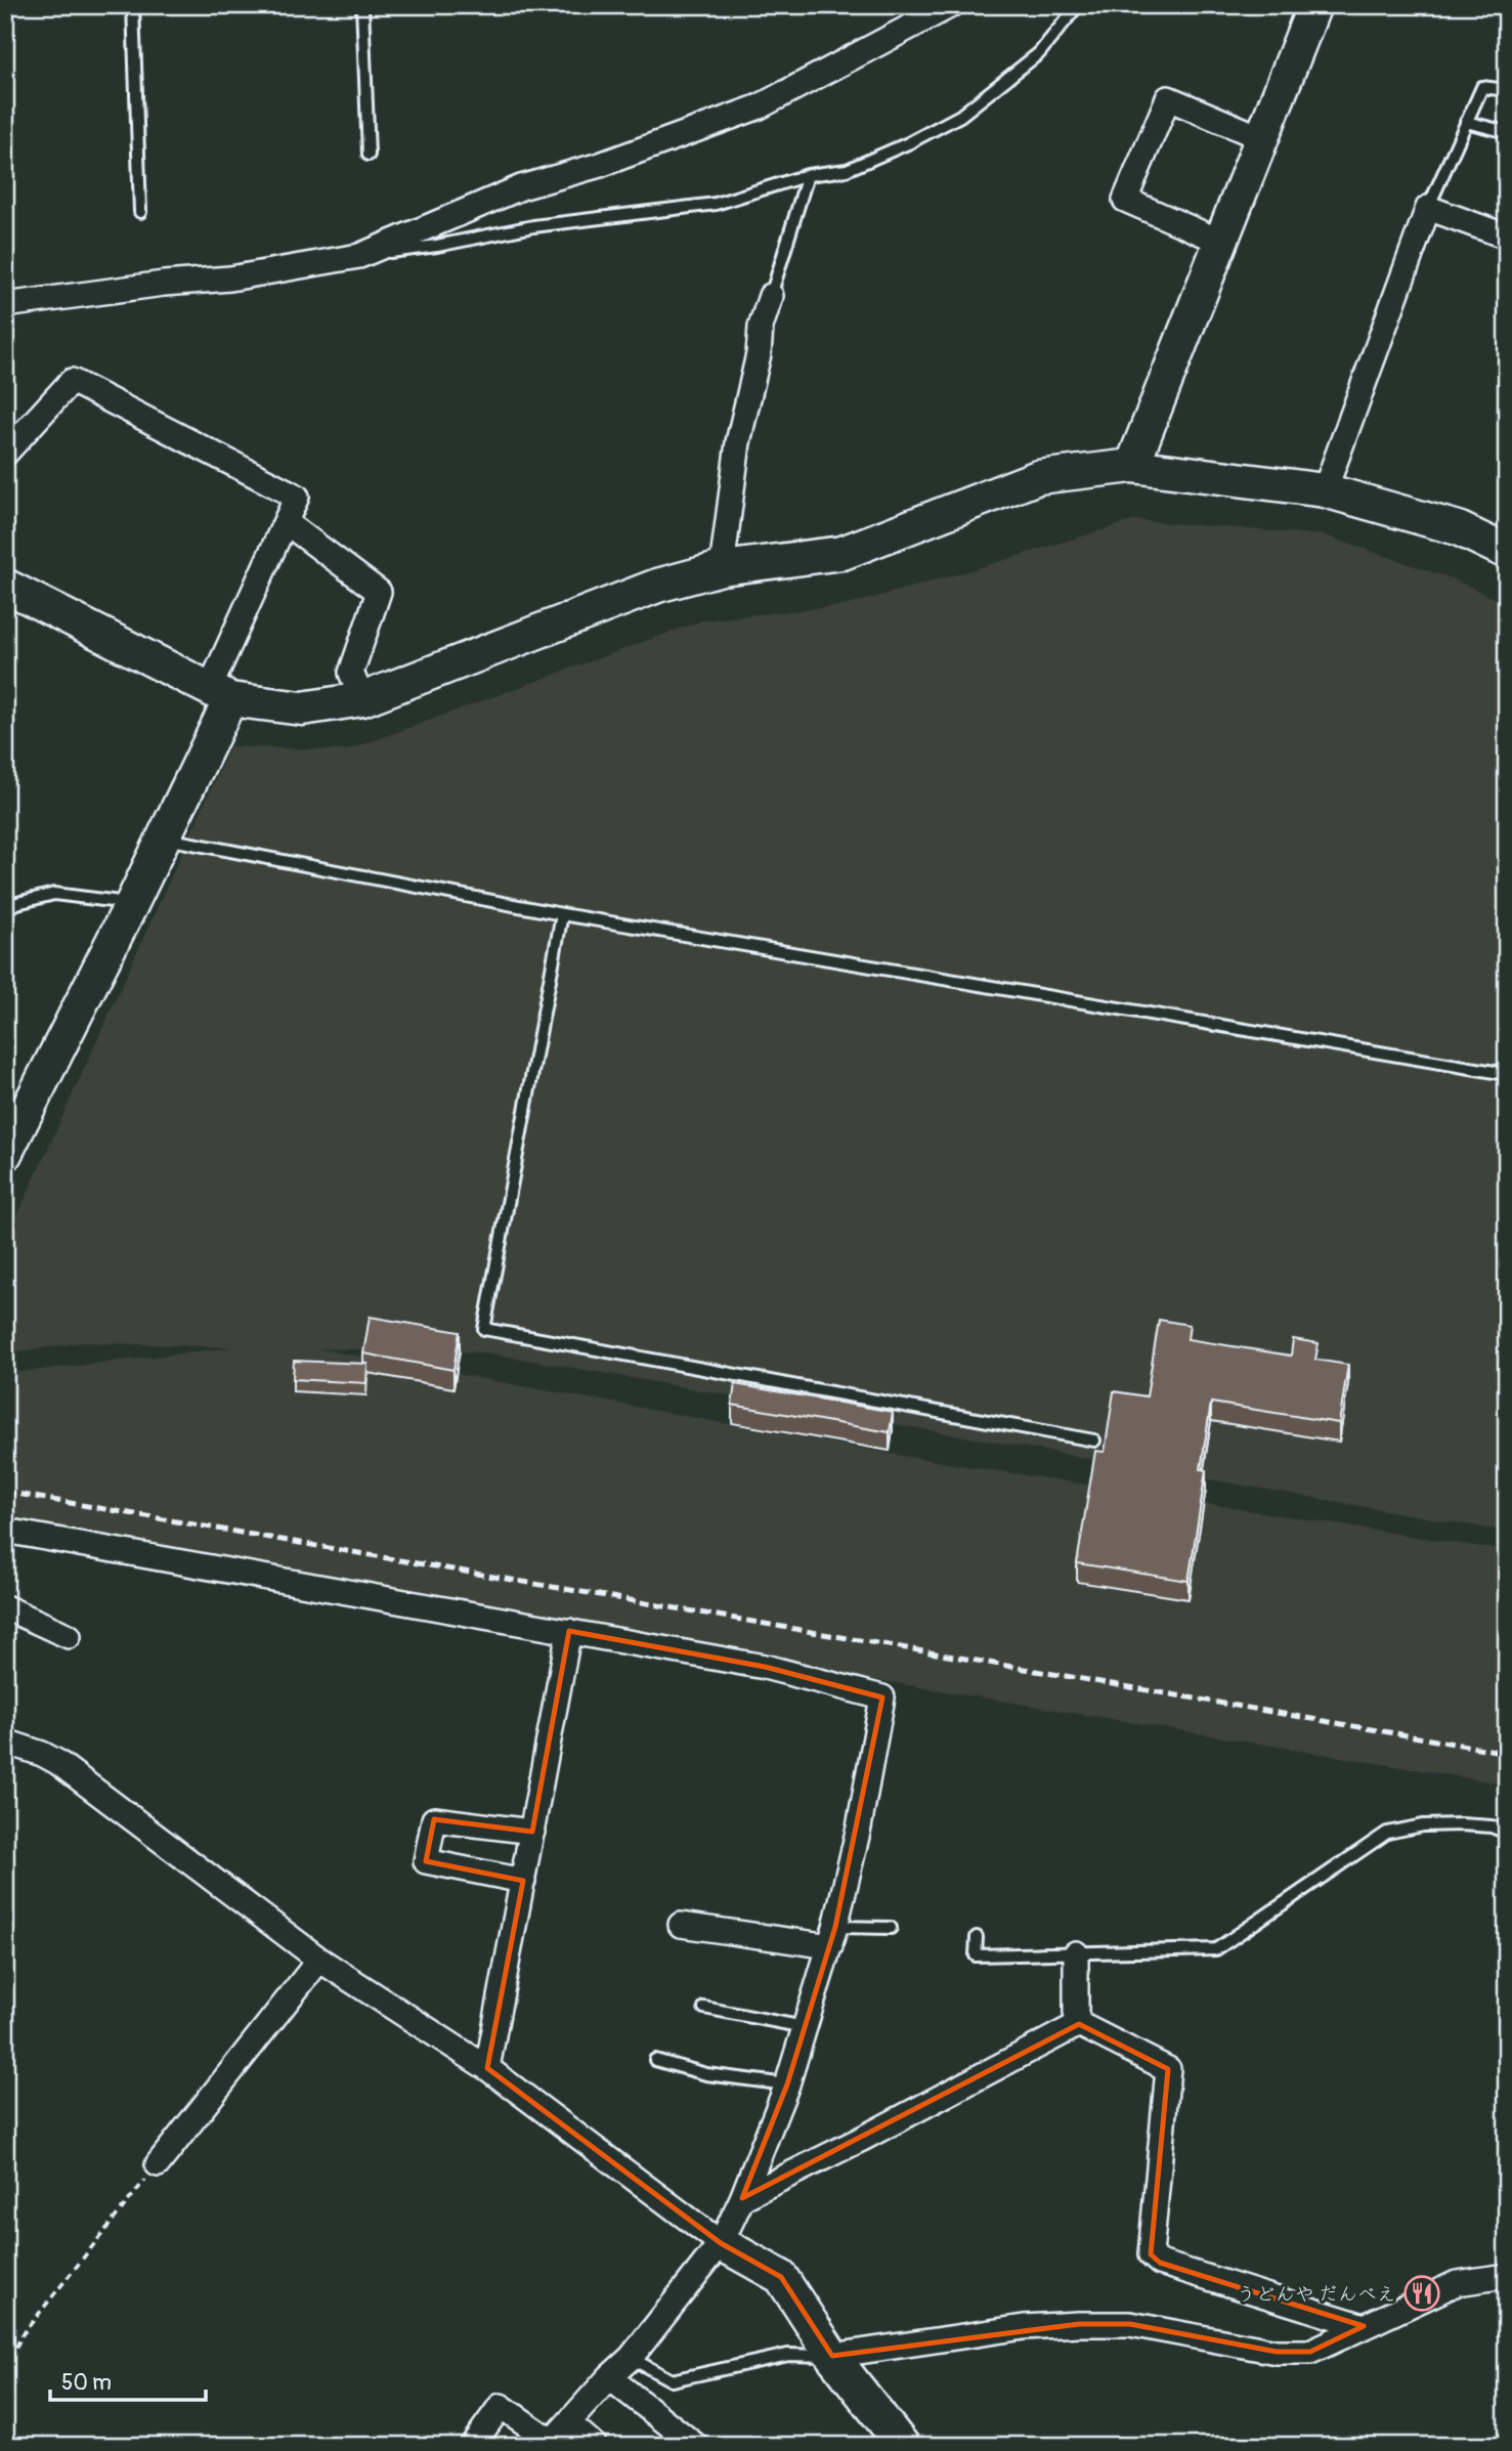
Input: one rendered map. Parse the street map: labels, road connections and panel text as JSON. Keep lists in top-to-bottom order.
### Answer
{
  "places": {
    "restaurant": ["うどんや だんべえ"]
  },
  "scale_bar": "50 m"
}
